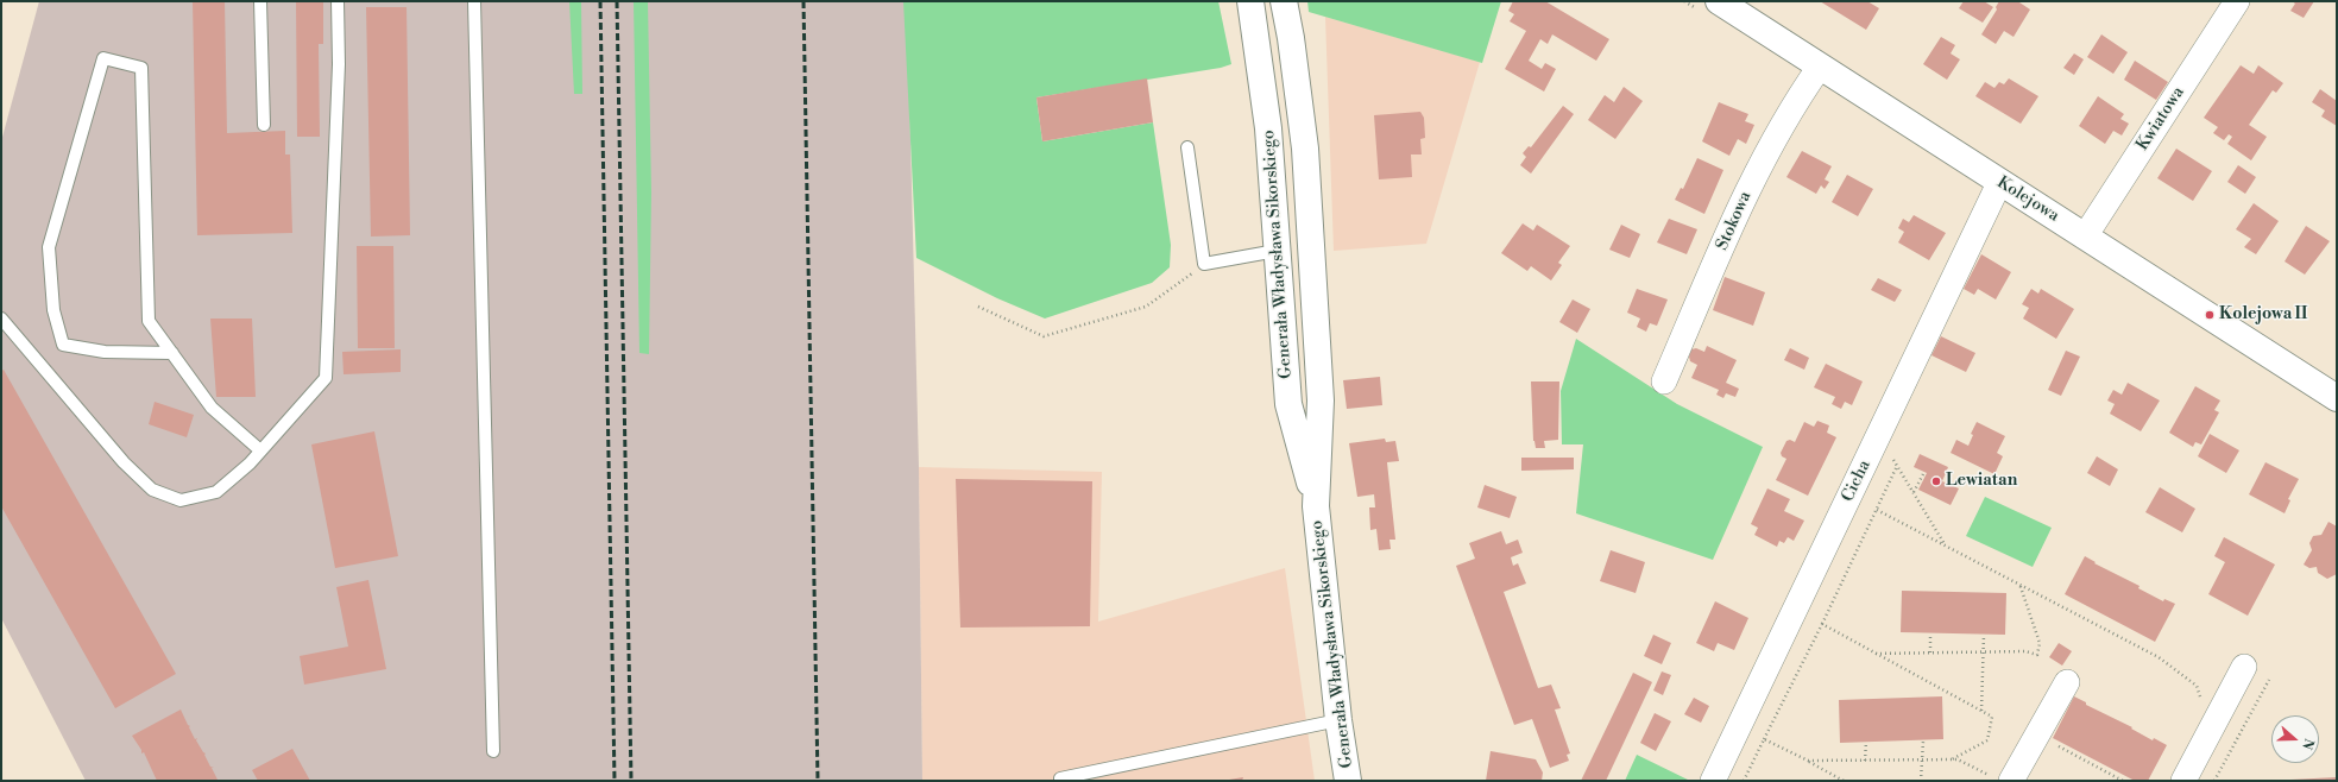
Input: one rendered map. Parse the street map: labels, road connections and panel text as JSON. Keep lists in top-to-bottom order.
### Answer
{
  "streets": {
    "main road": ["Kolejowa", "Generała Władysława Sikorskiego"],
    "street": ["Kwiatowa", "Stokowa", "Cicha"]
  },
  "crossings": [
    ["Kwiatowa", "Kolejowa"],
    ["Kolejowa", "Stokowa"],
    ["Kolejowa", "Cicha"]
  ],
  "places": ["Kolejowa II", "Lewiatan"],
  "north": "right"
}
